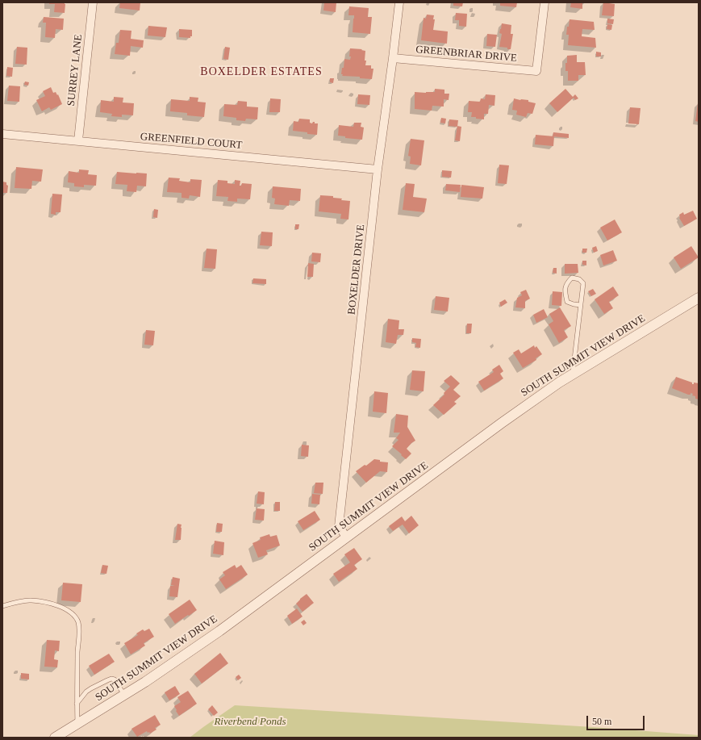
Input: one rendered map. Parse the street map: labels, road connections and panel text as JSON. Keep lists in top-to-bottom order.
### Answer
{
  "streets": {
    "street": [
      "GREENBRIAR DRIVE",
      "SURREY LANE",
      "GREENFIELD COURT",
      "BOXELDER DRIVE",
      "SOUTH SUMMIT VIEW DRIVE"
    ]
  },
  "crossings": [
    ["GREENBRIAR DRIVE", "BOXELDER DRIVE"],
    ["SURREY LANE", "GREENFIELD COURT"],
    ["GREENFIELD COURT", "BOXELDER DRIVE"],
    ["BOXELDER DRIVE", "SOUTH SUMMIT VIEW DRIVE"]
  ],
  "districts": ["BOXELDER ESTATES"],
  "parks": ["Riverbend Ponds"],
  "scale_bar": "50 m"
}
